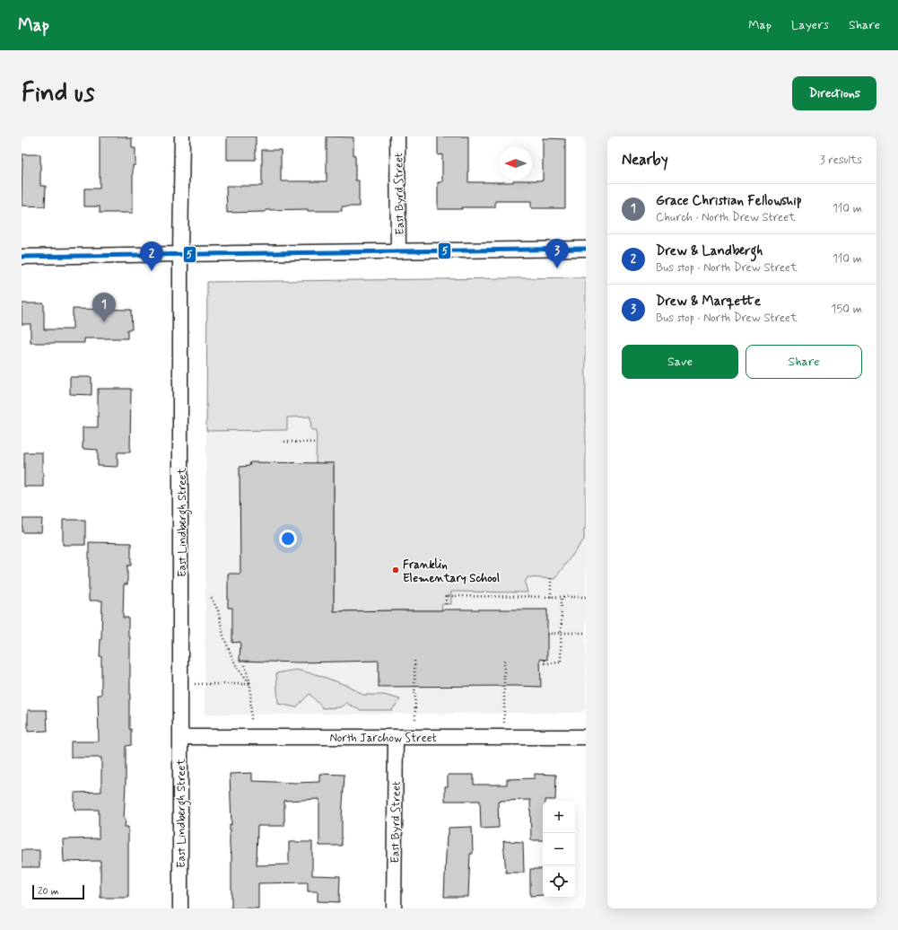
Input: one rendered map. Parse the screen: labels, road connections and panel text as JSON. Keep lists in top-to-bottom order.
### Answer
{
  "streets": {
    "street": ["East Byrd Street", "East Lindbergh Street", "North Jarchow Street"]
  },
  "crossings": [
    ["East Byrd Street", "North Jarchow Street"],
    ["East Lindbergh Street", "North Jarchow Street"]
  ],
  "places": ["Franklin Elementary School"],
  "lines": ["transit line 5"],
  "scale_bar": "20 m",
  "north": "left",
  "page": {
    "header": "Map",
    "nav": ["Map", "Layers", "Share"],
    "buttons": [
      "Directions",
      ["Save", "Share"]
    ],
    "title": "Find us",
    "heading": ["Nearby", "3 results"],
    "list": [
      {
        "mark": "1",
        "name": "Grace Christian Fellowship",
        "note": "Church · North Drew Street",
        "value": "110 m"
      },
      {
        "mark": "2",
        "name": "Drew & Landbergh",
        "note": "Bus stop · North Drew Street",
        "value": "110 m"
      },
      {
        "mark": "3",
        "name": "Drew & Marqette",
        "note": "Bus stop · North Drew Street",
        "value": "150 m"
      }
    ],
    "pins": ["3", "2", "1"],
    "map_buttons": ["+", "−"],
    "scale": "20 m"
  }
}
